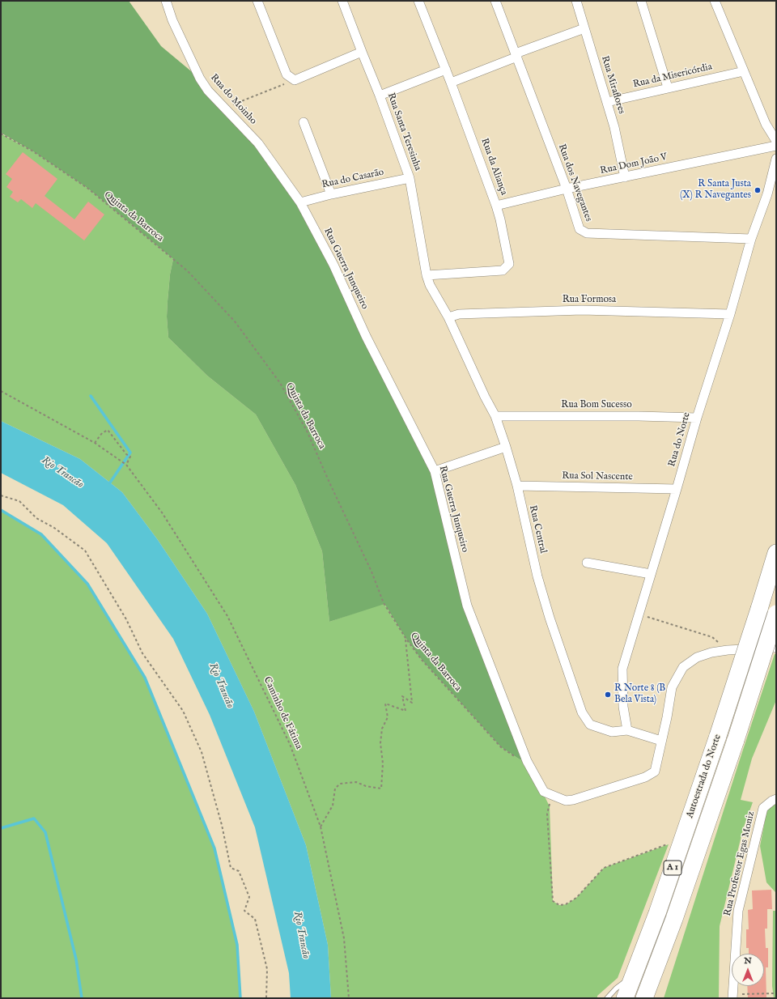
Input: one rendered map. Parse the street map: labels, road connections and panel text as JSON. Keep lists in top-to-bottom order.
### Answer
{
  "streets": {
    "highway": ["Autoestrada do Norte", "A 1"],
    "street": [
      "Rua da Misericórdia",
      "Rua Miraflores",
      "Rua do Moinho",
      "Rua Santa Teresinha",
      "Rua Dom João V",
      "Rua da Aliança",
      "Rua do Casarão",
      "Rua dos Navegantes",
      "Rua Guerra Junqueiro",
      "Rua Formosa",
      "Rua Bom Sucesso",
      "Rua do Norte",
      "Rua Sol Nascente",
      "Rua Central",
      "Rua Professor Egas Moniz"
    ],
    "path": ["Quinta da Barroca", "Caminho de Fátima"]
  },
  "crossings": [
    ["Rua da Misericórdia", "Rua Miraflores"],
    ["Rua Miraflores", "Rua Dom João V"],
    ["Rua do Moinho", "Rua do Casarão"],
    ["Rua do Moinho", "Rua Guerra Junqueiro"],
    ["Rua Santa Teresinha", "Rua da Aliança"],
    ["Rua Santa Teresinha", "Rua do Casarão"],
    ["Rua Santa Teresinha", "Rua Central"],
    ["Rua Dom João V", "Rua da Aliança"],
    ["Rua Dom João V", "Rua dos Navegantes"],
    ["Rua da Aliança", "Rua Central"],
    ["Rua do Casarão", "Rua Guerra Junqueiro"],
    ["Rua dos Navegantes", "Rua do Norte"],
    ["Quinta da Barroca", "Rua Guerra Junqueiro"],
    ["Rua Guerra Junqueiro", "Rua Central"],
    ["Rua Formosa", "Rua do Norte"],
    ["Rua Formosa", "Rua Central"],
    ["Rua Bom Sucesso", "Rua do Norte"],
    ["Rua Bom Sucesso", "Rua Central"],
    ["Rua do Norte", "Rua Sol Nascente"],
    ["Rua do Norte", "Rua Central"],
    ["Rua Sol Nascente", "Rua Central"]
  ],
  "water": ["Rio Trancão"],
  "places": ["R Santa Justa (X) R Navegantes", "R Norte 8 (B Bela Vista)"],
  "north": "top"
}
